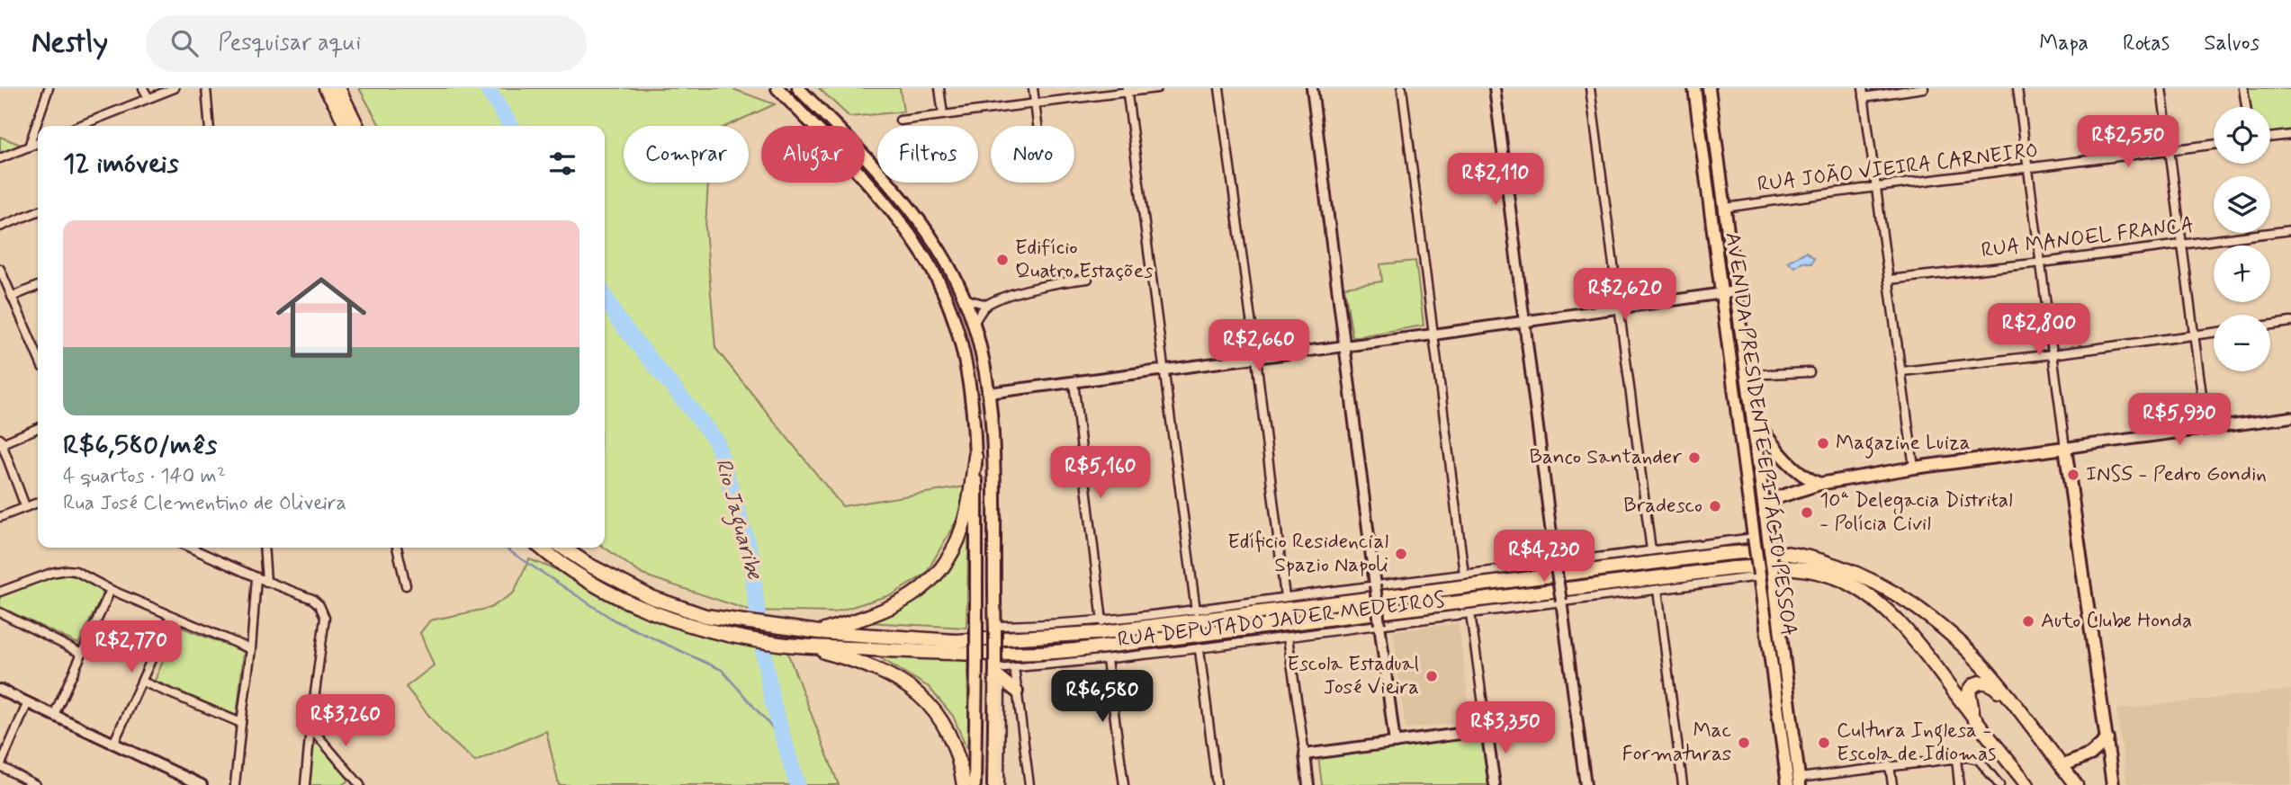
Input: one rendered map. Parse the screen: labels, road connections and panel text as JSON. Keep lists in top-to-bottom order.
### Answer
{
  "streets": {
    "main road": ["AVENIDA PRESIDENTE EPITÁCIO PESSOA"],
    "street": ["RUA JOÃO VIEIRA CARNEIRO", "RUA MANOEL FRANCA", "RUA DEPUTADO JADER MEDEIROS"]
  },
  "crossings": [
    ["RUA JOÃO VIEIRA CARNEIRO", "AVENIDA PRESIDENTE EPITÁCIO PESSOA"],
    ["AVENIDA PRESIDENTE EPITÁCIO PESSOA", "RUA DEPUTADO JADER MEDEIROS"]
  ],
  "water": ["Rio Jaguaribe"],
  "places": [
    "Edifício Quatro Estações",
    "Magazine Luiza",
    "Banco Santander",
    "INSS - Pedro Gondin",
    "Bradesco",
    "10ª Delegacia Distrital - Polícia Civil",
    "Edíficio Residencial Spazio Napoli",
    "Auto Clube Honda",
    "Escola Estadual José Vieira",
    "Mac Formaturas",
    "Cultura Inglesa - Escola de Idiomas"
  ],
  "page": {
    "header": "Nestly",
    "search": "Pesquisar aqui",
    "nav": ["Mapa", "Rotas", "Salvos"],
    "map_buttons": ["+", "−"],
    "price": [
      "R$2,550",
      "R$2,110",
      "R$2,620",
      "R$2,800",
      "R$2,660",
      "R$5,930",
      "R$5,160",
      "R$4,230",
      "R$2,770",
      "R$6,580",
      "R$3,260",
      "R$3,350"
    ],
    "chip": [
      "Comprar",
      "Alugar",
      "Filtros",
      "Novo"
    ],
    "heading": "12 imóveis",
    "list": [
      {
        "name": "R$6,580/mês",
        "note": "4 quartos · 140 m² · Rua José Clementino de Oliveira"
      }
    ]
  }
}
